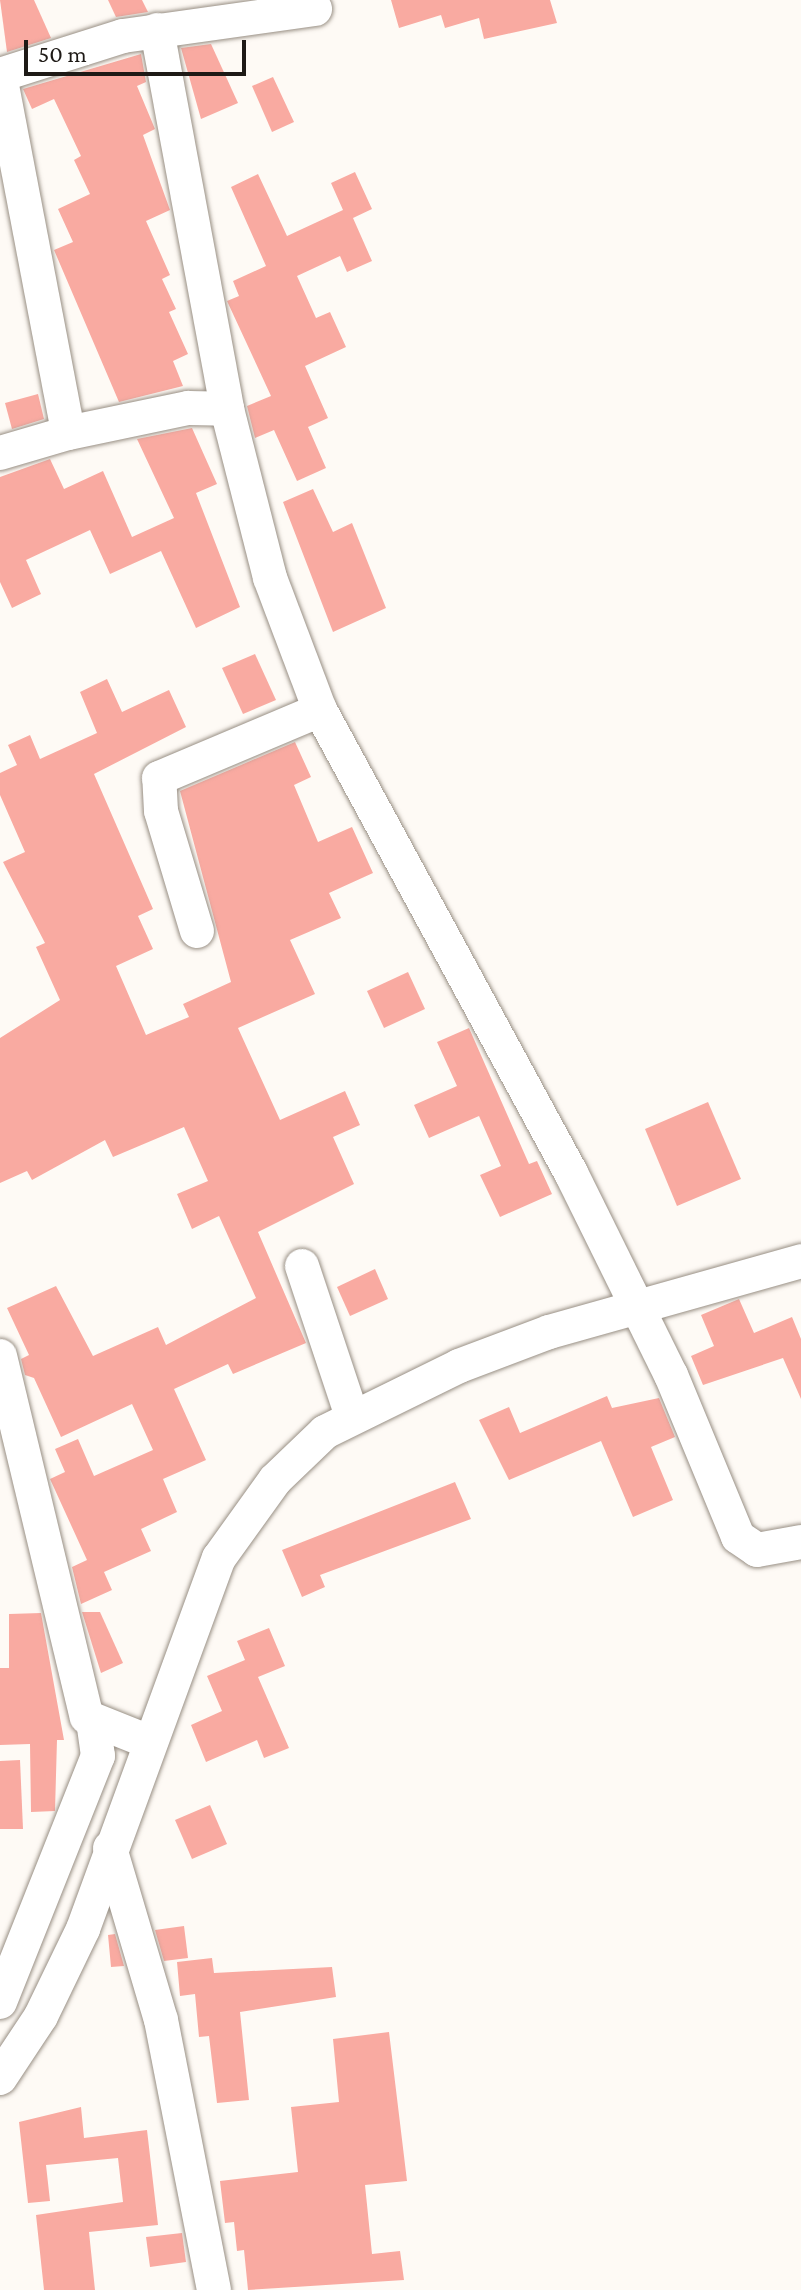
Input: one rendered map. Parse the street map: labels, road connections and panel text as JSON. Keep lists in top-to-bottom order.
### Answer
{
  "scale_bar": "50 m"
}
